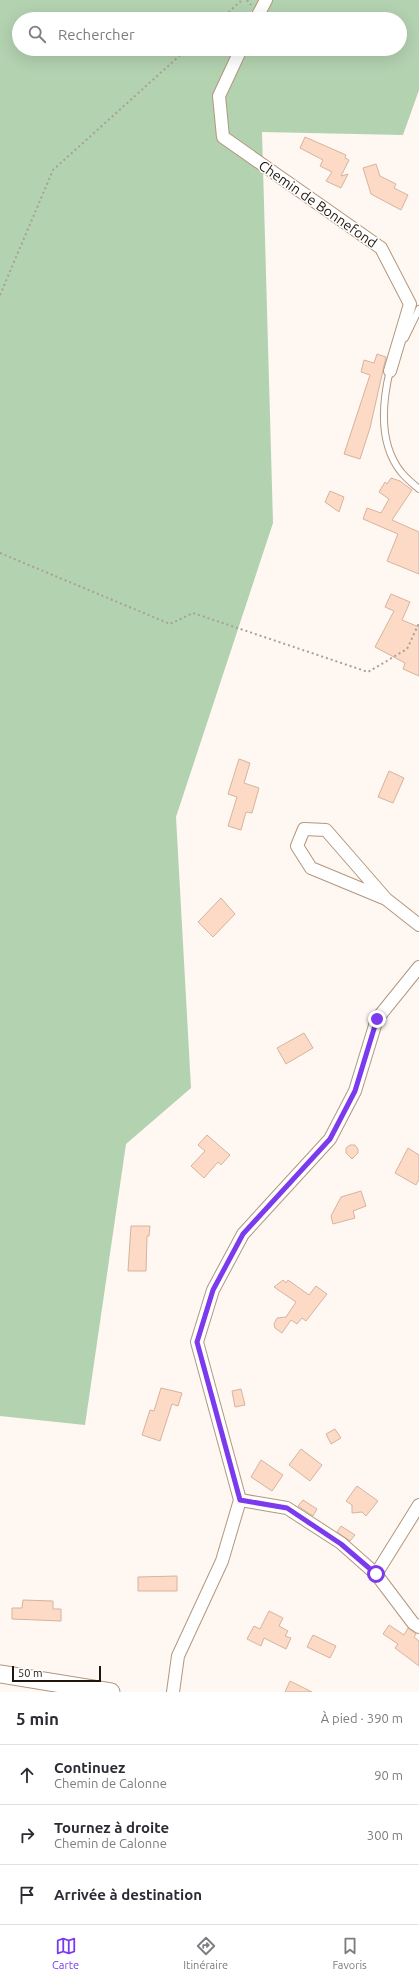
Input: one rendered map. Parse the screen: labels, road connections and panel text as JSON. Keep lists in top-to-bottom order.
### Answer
{
  "streets": {
    "street": ["Chemin de Bonnefond"]
  },
  "scale_bar": "50 m",
  "page": {
    "search": "Rechercher",
    "scale": "50 m",
    "heading": ["5 min", "À pied · 390 m"],
    "list": [
      ["Continuez", "Chemin de Calonne", "90 m"],
      ["Tournez à droite", "Chemin de Calonne", "300 m"],
      "Arrivée à destination"
    ],
    "nav": ["Carte", "Itinéraire", "Favoris"]
  }
}
